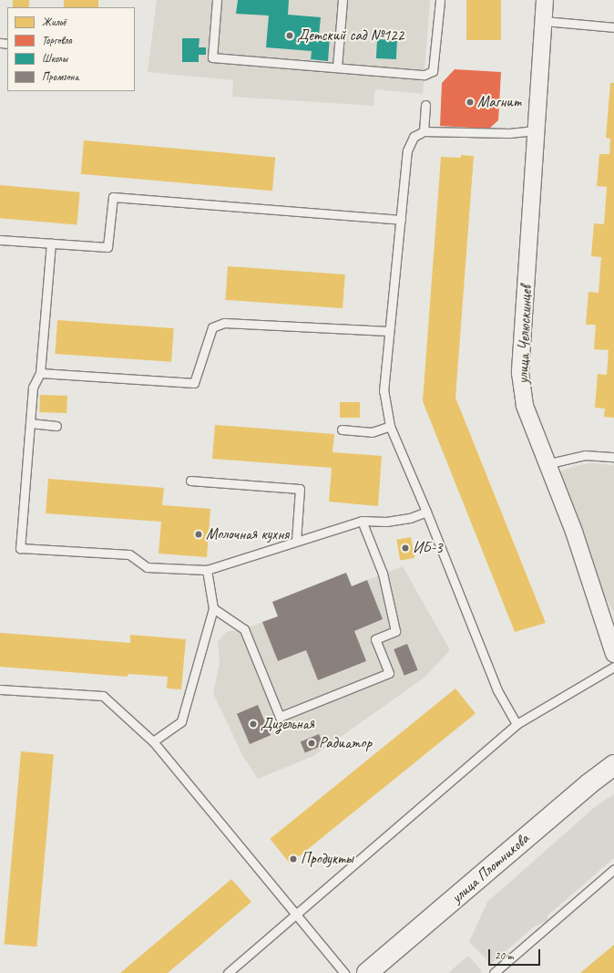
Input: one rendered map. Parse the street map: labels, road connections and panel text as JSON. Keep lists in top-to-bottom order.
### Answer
{
  "streets": {
    "main road": ["улица Плотникова"],
    "street": ["улица Челюскинцев"]
  },
  "places": [
    "Детский сад №122",
    "Магнит",
    "Молочная кухня",
    "ИБ-3",
    "Дизельная",
    "Радиатор",
    "Продукты"
  ],
  "legend": [
    "Жильё",
    "Торговля",
    "Школы",
    "Промзона"
  ],
  "scale_bar": "20 m"
}
